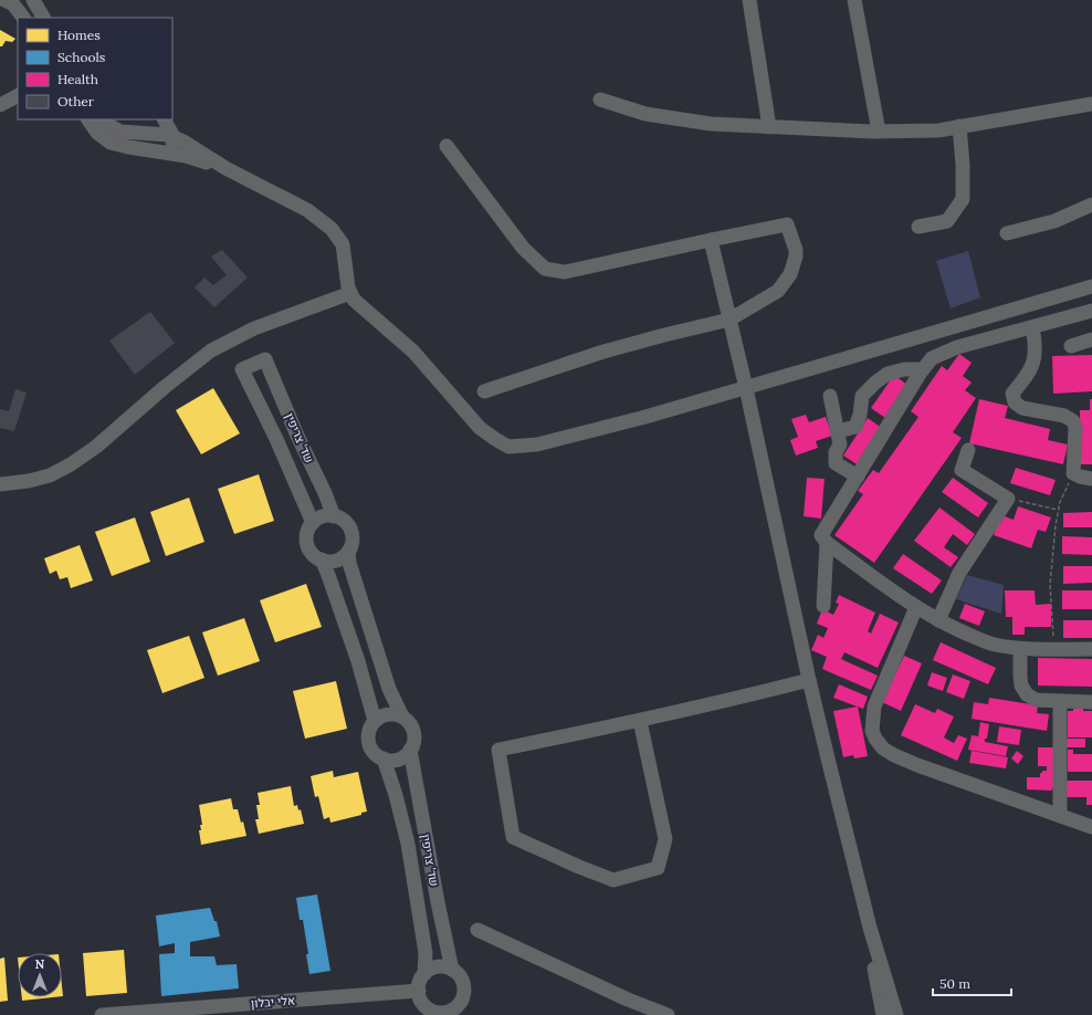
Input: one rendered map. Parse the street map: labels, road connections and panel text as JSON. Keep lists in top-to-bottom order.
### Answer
{
  "streets": {
    "street": ["שד' צריפין", "אלי יבלון"]
  },
  "crossings": [
    ["שד' צריפין", "אלי יבלון"]
  ],
  "legend": [
    "Homes",
    "Schools",
    "Health",
    "Other"
  ],
  "scale_bar": "50 m",
  "north": "top"
}
